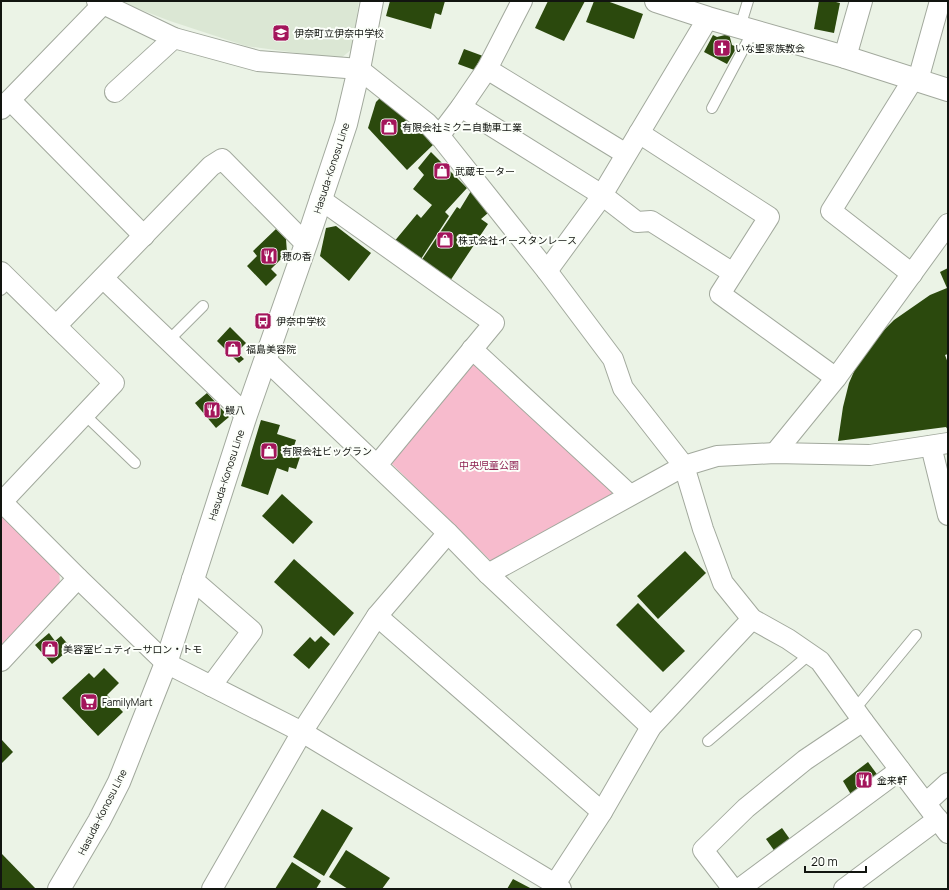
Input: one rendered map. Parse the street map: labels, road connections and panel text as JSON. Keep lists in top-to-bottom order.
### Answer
{
  "streets": {
    "main road": ["Hasuda-Konosu Line"]
  },
  "parks": ["中央児童公園"],
  "places": {
    "school or university": ["伊奈町立伊奈中学校"],
    "church": ["いな聖家族教会"],
    "shop": [
      "有限会社ミクニ自動車工業",
      "武蔵モーター",
      "株式会社イースタンレース",
      "福島美容院",
      "有限会社ビッグラン",
      "美容室ビュティーサロン・トモ"
    ],
    "restaurant": ["穂の香", "鰻八", "金来軒"],
    "bus stop": ["伊奈中学校"],
    "supermarket": ["FamilyMart"]
  },
  "scale_bar": "20 m"
}
